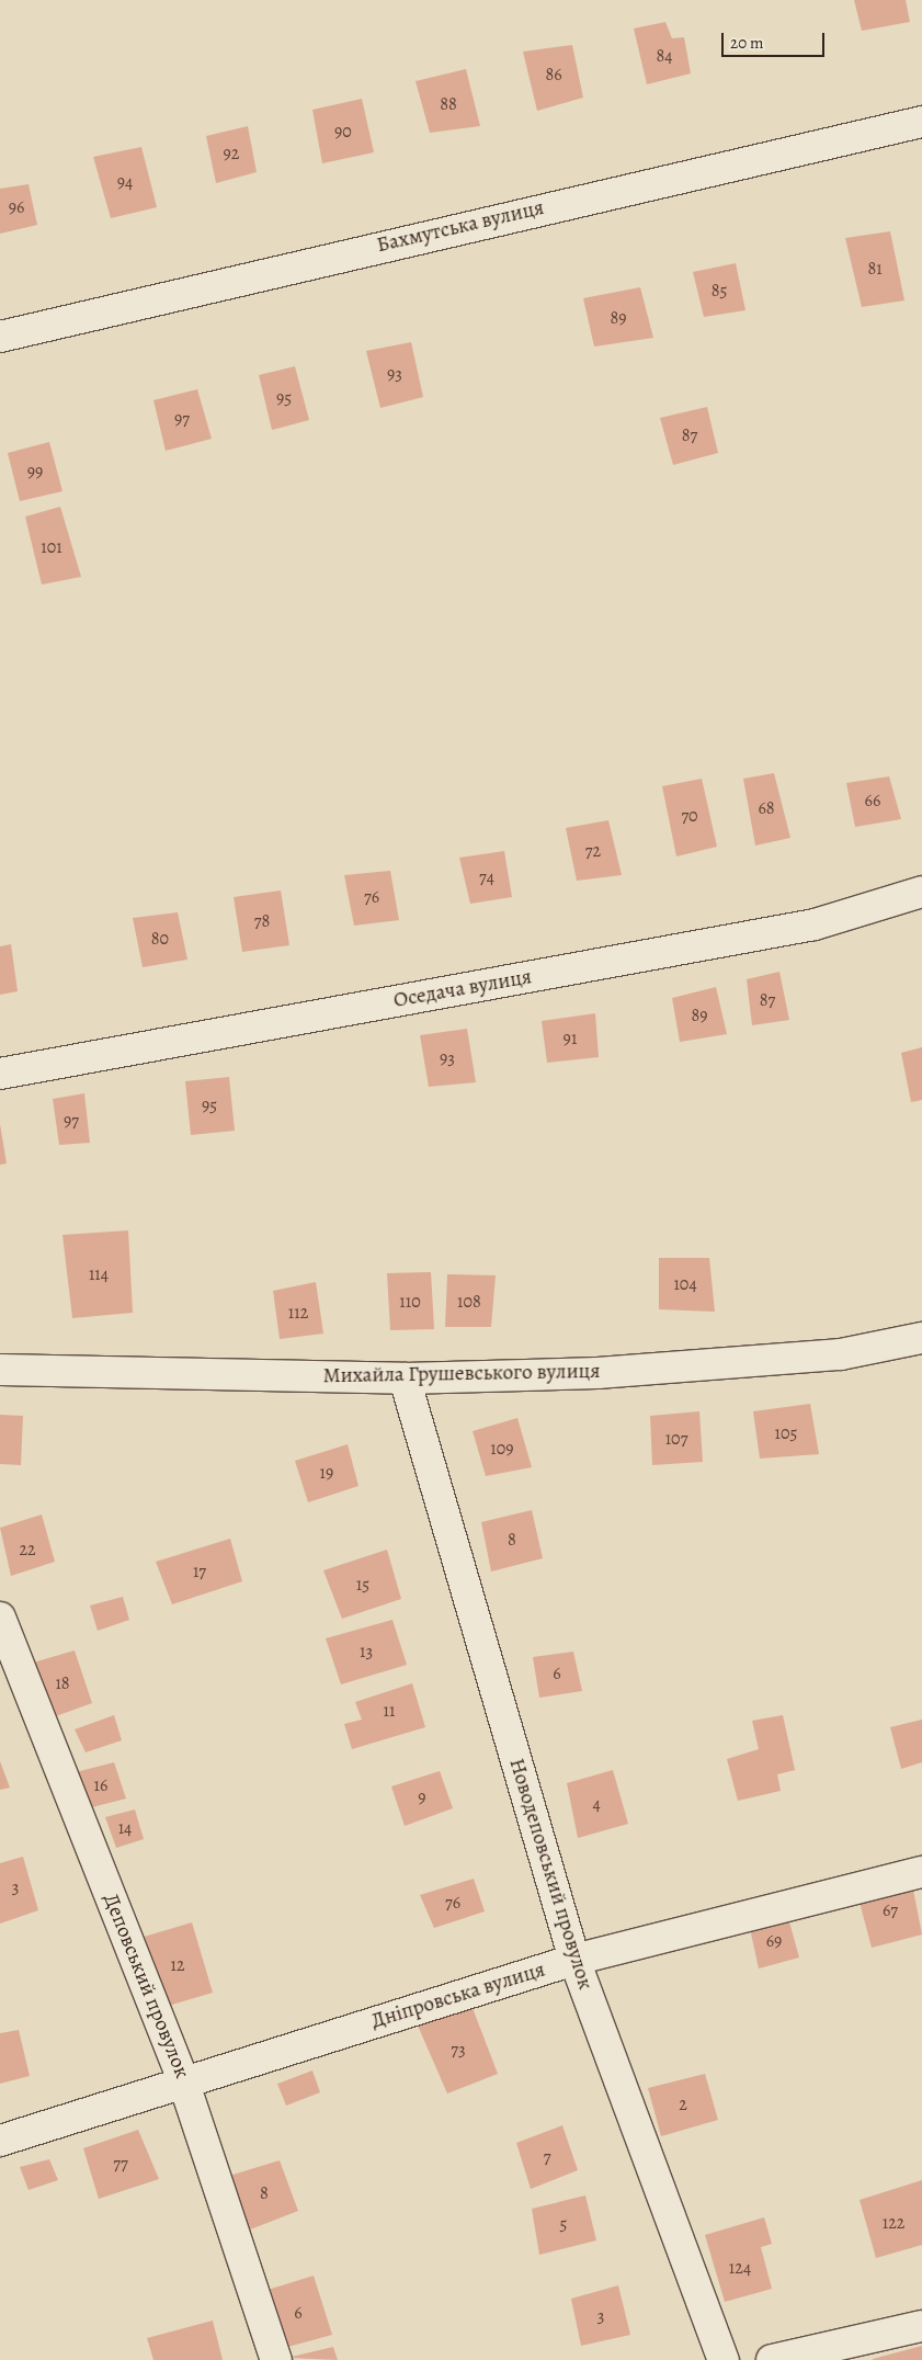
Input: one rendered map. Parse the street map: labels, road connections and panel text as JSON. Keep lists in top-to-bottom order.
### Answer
{
  "streets": {
    "street": [
      "Бахмутська вулиця",
      "Оседача вулиця",
      "Михайла Грушевського вулиця",
      "Новодеповський провулок",
      "Деповський провулок",
      "Дніпровська вулиця"
    ]
  },
  "crossings": [
    ["Михайла Грушевського вулиця", "Новодеповський провулок"],
    ["Новодеповський провулок", "Дніпровська вулиця"],
    ["Деповський провулок", "Дніпровська вулиця"]
  ],
  "house_numbers": [
    "84",
    "86",
    "88",
    "90",
    "92",
    "94",
    "96",
    "81",
    "85",
    "89",
    "93",
    "95",
    "97",
    "87",
    "99",
    "101",
    "66",
    "68",
    "70",
    "72",
    "74",
    "76",
    "78",
    "80",
    "87",
    "89",
    "91",
    "93",
    "95",
    "97",
    "114",
    "104",
    "110",
    "108",
    "112",
    "105",
    "107",
    "109",
    "19",
    "8",
    "22",
    "17",
    "15",
    "13",
    "6",
    "18",
    "11",
    "16",
    "9",
    "4",
    "14",
    "3",
    "76",
    "67",
    "69",
    "12",
    "73",
    "2",
    "7",
    "77",
    "8",
    "122",
    "5",
    "124",
    "6",
    "3"
  ],
  "scale_bar": "20 m"
}
